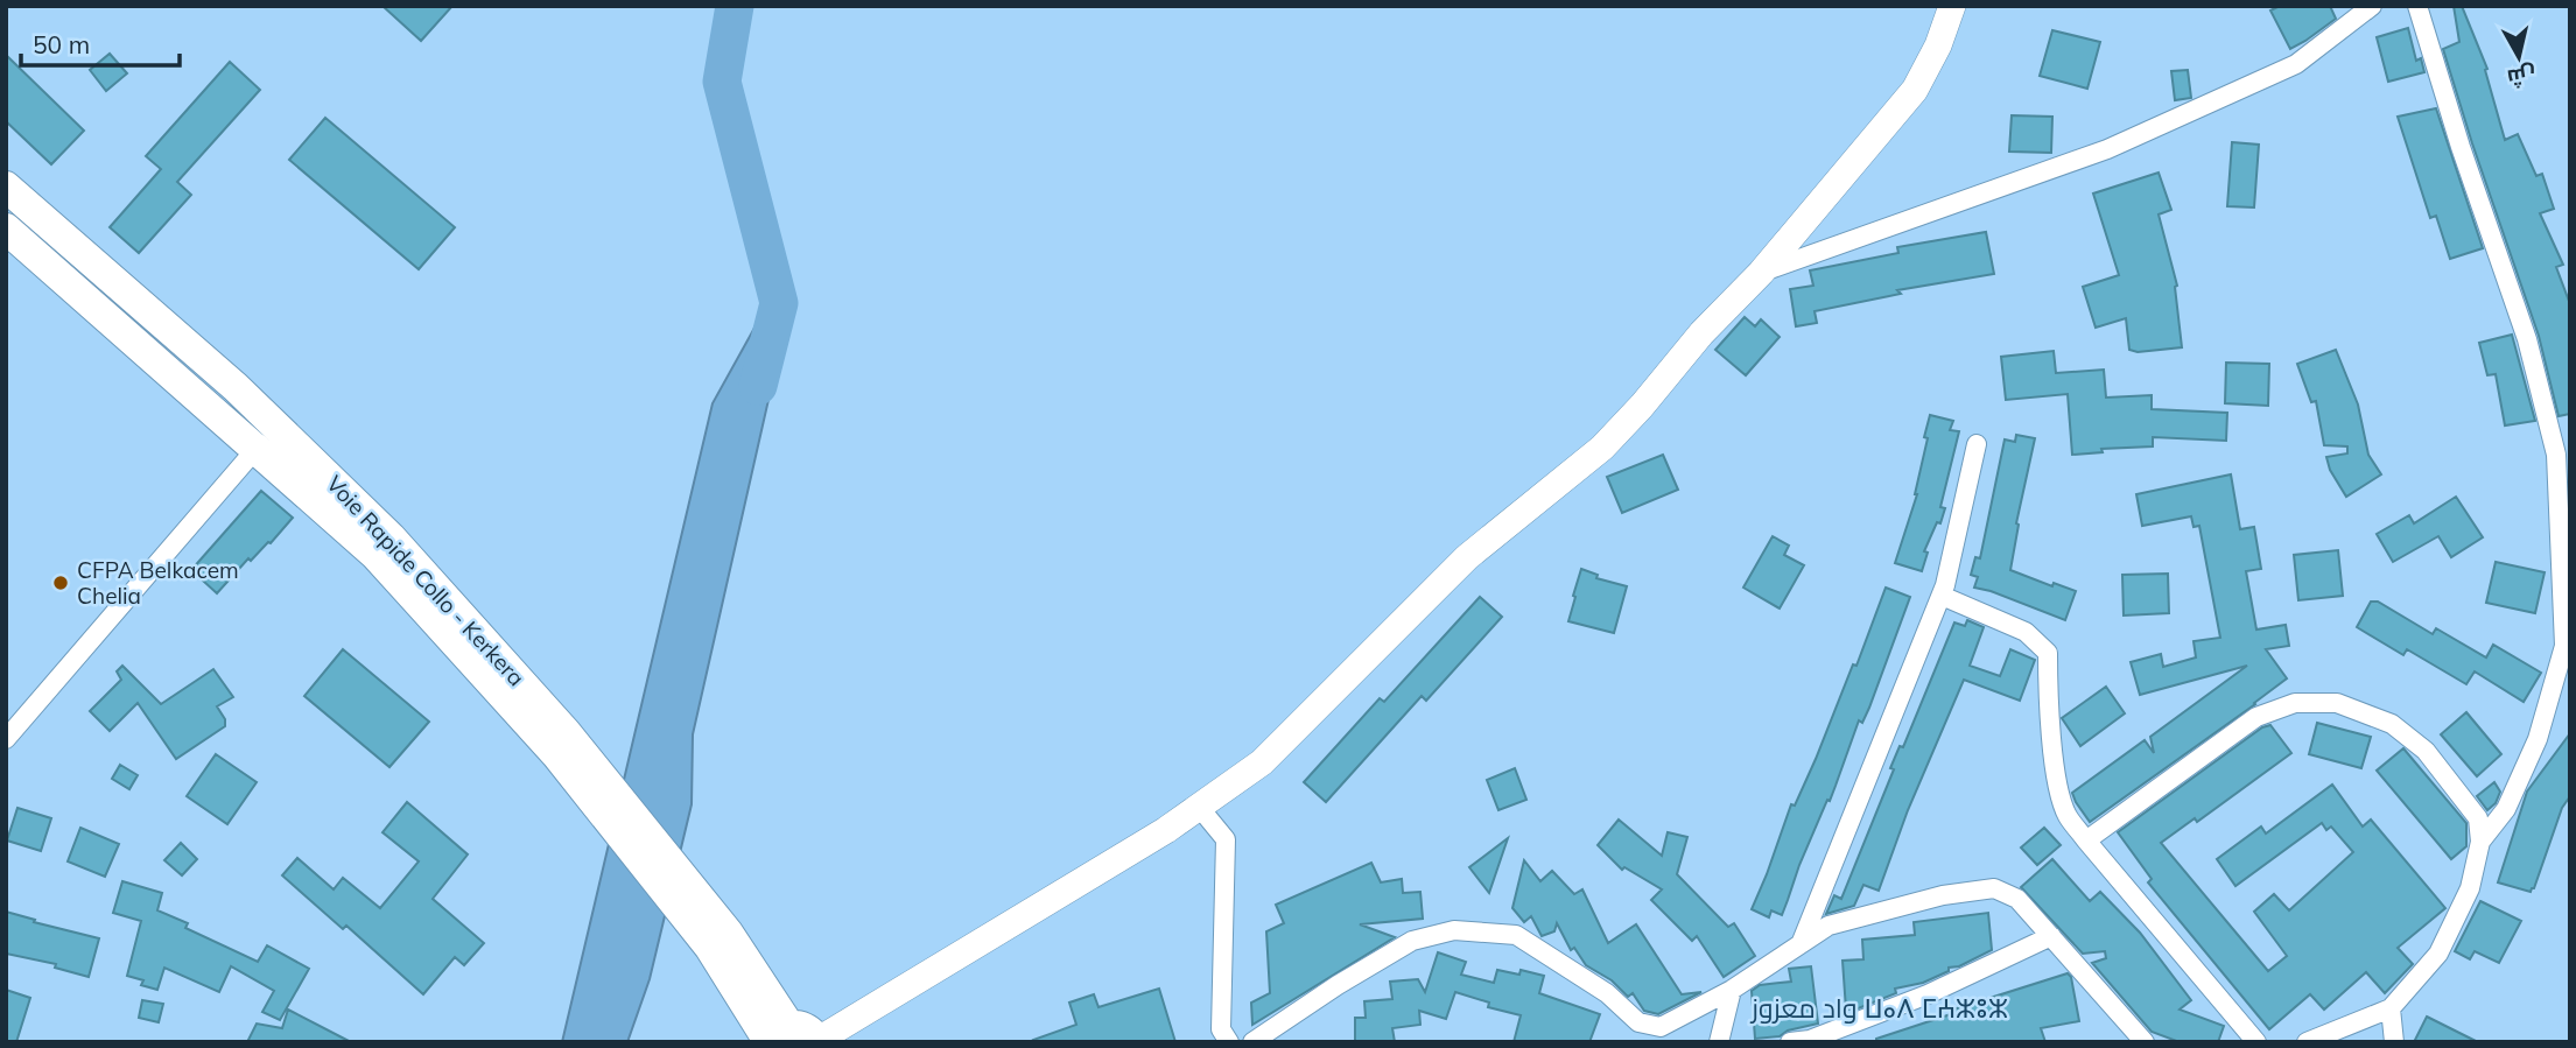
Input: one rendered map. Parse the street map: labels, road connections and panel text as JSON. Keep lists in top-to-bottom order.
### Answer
{
  "streets": {
    "highway": ["Voie Rapide Collo - Kerkera"]
  },
  "districts": ["واد معزوز ⵡⴰⴷ ⵎⵄⵣⵓⵣ"],
  "places": ["CFPA Belkacem Chelia"],
  "scale_bar": "50 m",
  "north": "bottom"
}
